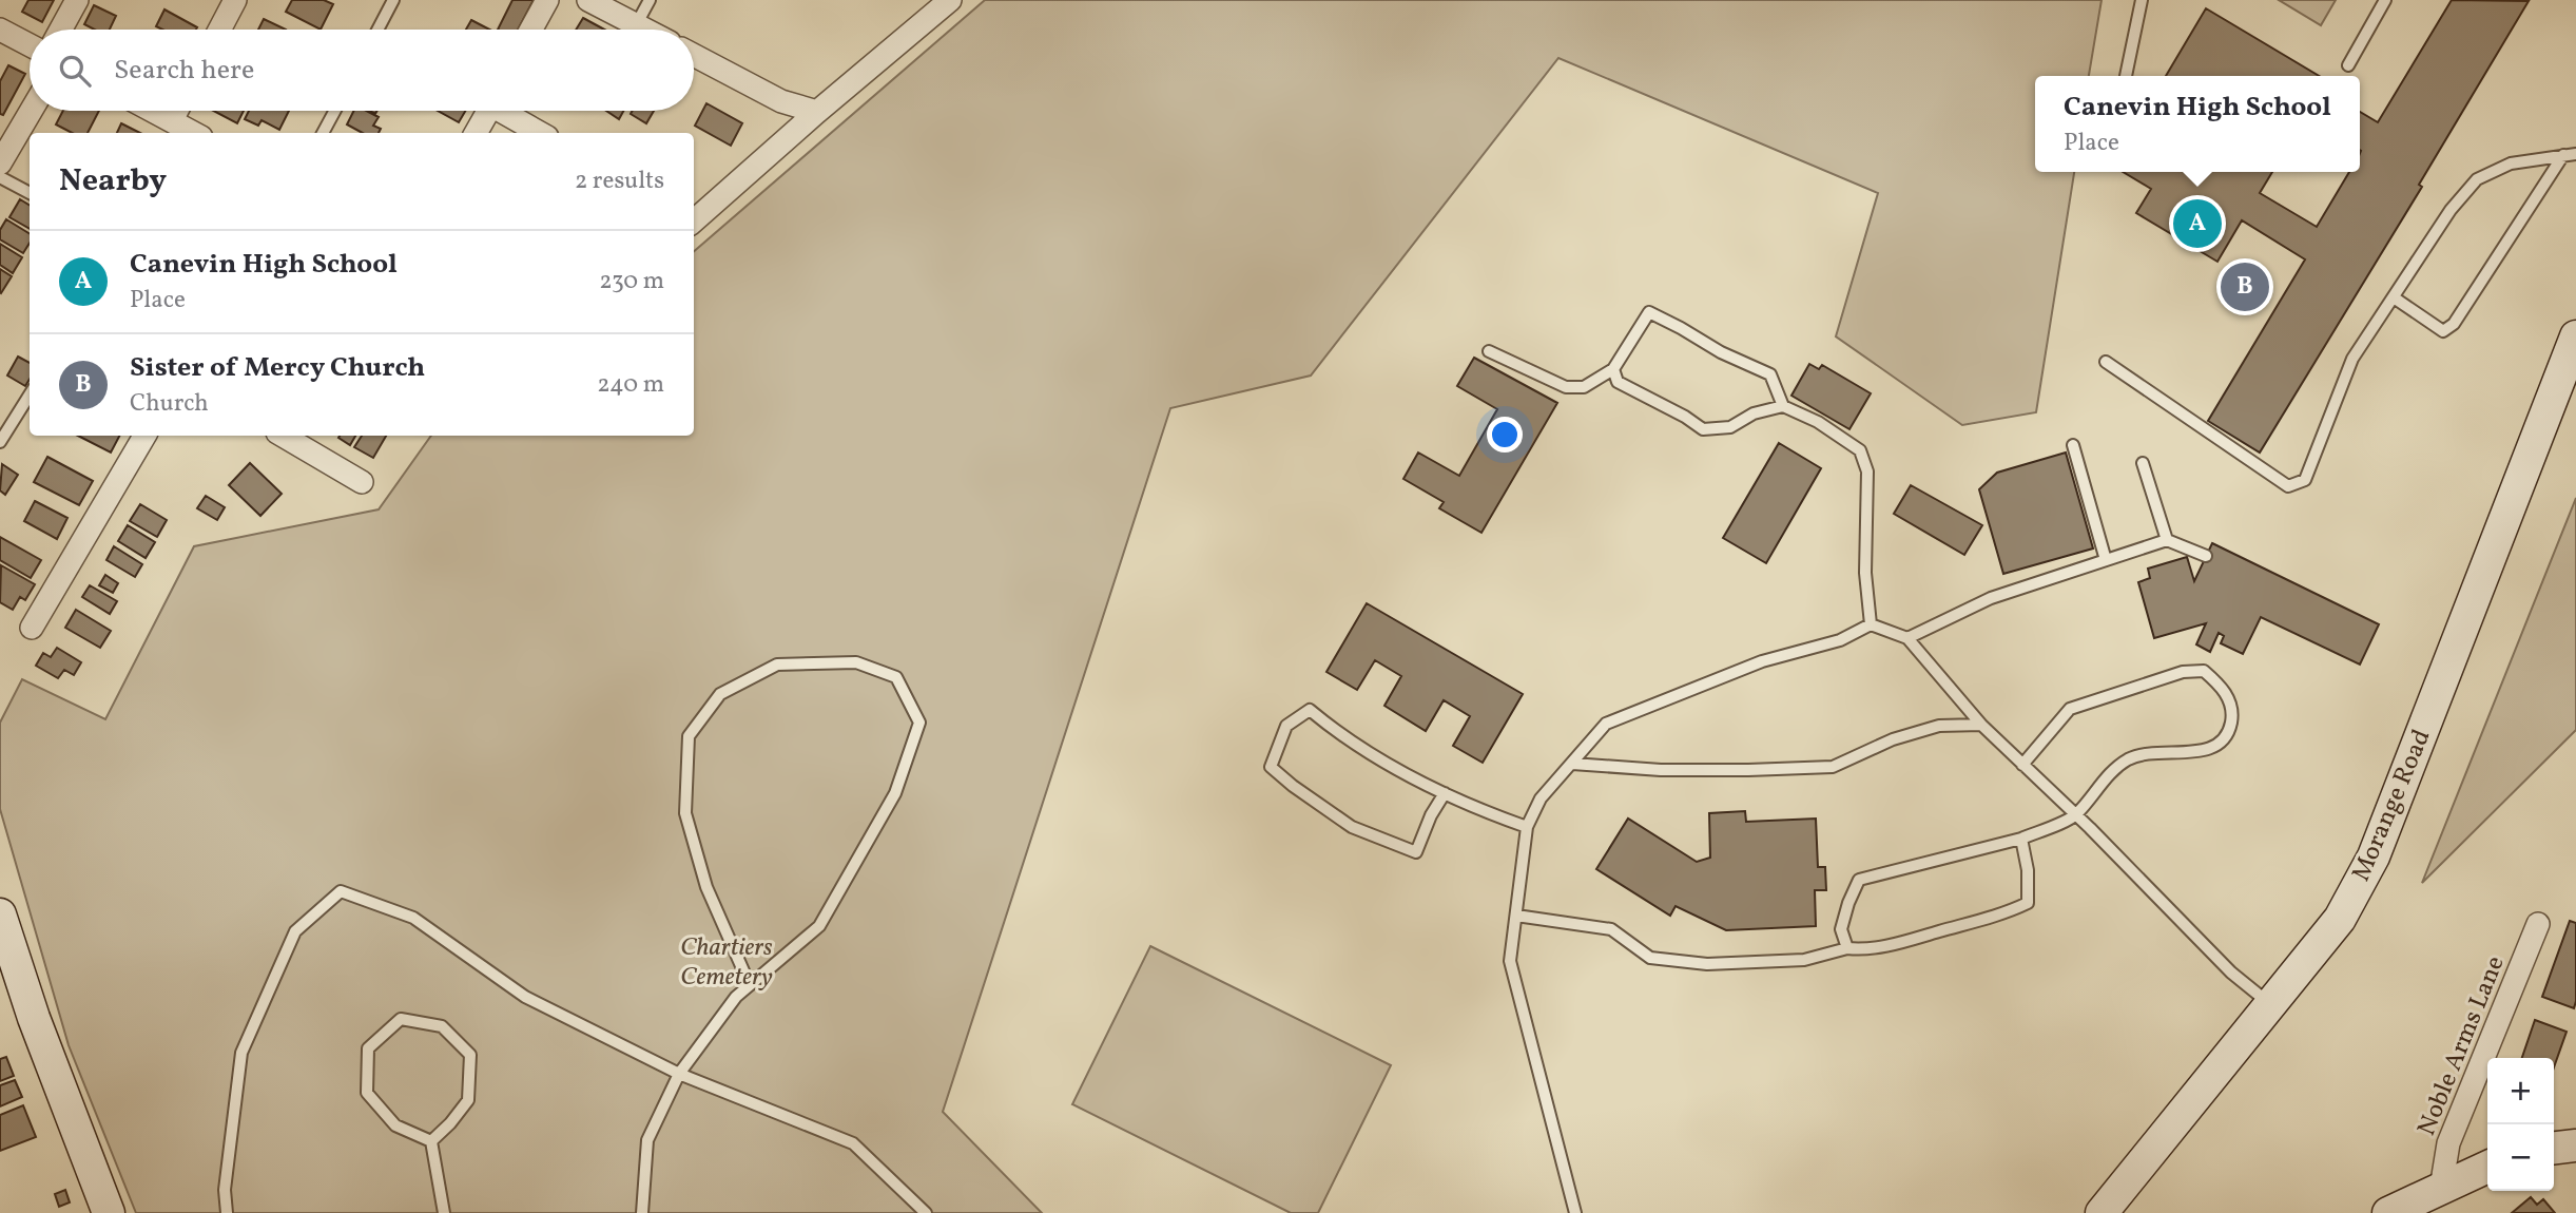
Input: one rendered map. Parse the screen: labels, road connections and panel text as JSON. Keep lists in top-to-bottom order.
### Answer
{
  "streets": {
    "street": ["Morange Road", "Noble Arms Lane"]
  },
  "parks": ["Chartiers Cemetery"],
  "page": {
    "search": "Search here",
    "popup": ["Canevin High School", "Place"],
    "heading": ["Nearby", "2 results"],
    "pins": ["A", "B"],
    "list": [
      {
        "mark": "A",
        "name": "Canevin High School",
        "note": "Place",
        "value": "230 m"
      },
      {
        "mark": "B",
        "name": "Sister of Mercy Church",
        "note": "Church",
        "value": "240 m"
      }
    ],
    "map_buttons": ["+", "−"]
  }
}
